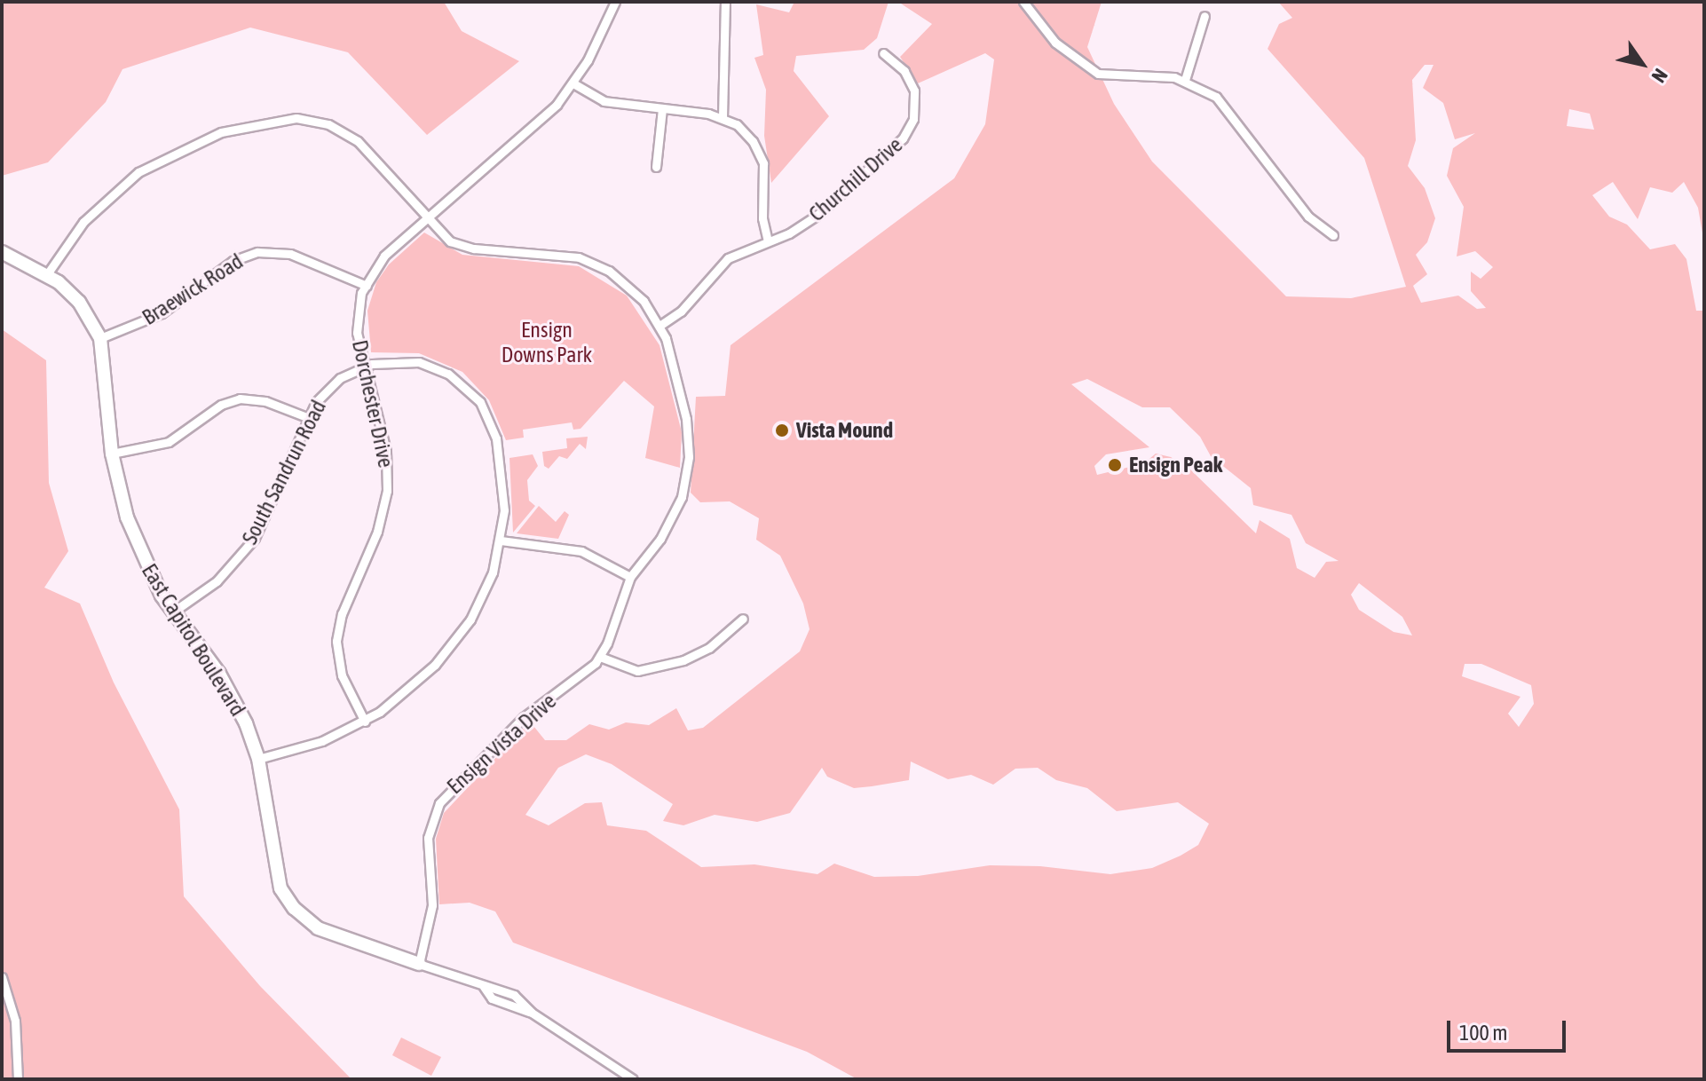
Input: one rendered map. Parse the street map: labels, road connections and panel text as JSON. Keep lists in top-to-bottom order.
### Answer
{
  "streets": {
    "street": [
      "Churchill Drive",
      "Braewick Road",
      "Dorchester Drive",
      "South Sandrun Road",
      "East Capitol Boulevard",
      "Ensign Vista Drive"
    ]
  },
  "crossings": [
    ["Churchill Drive", "Ensign Vista Drive"],
    ["Braewick Road", "Dorchester Drive"],
    ["Braewick Road", "East Capitol Boulevard"],
    ["Dorchester Drive", "South Sandrun Road"],
    ["Dorchester Drive", "Ensign Vista Drive"],
    ["South Sandrun Road", "East Capitol Boulevard"],
    ["East Capitol Boulevard", "Ensign Vista Drive"]
  ],
  "parks": ["Ensign Downs Park"],
  "places": ["Vista Mound", "Ensign Peak"],
  "scale_bar": "100 m",
  "north": "bottom right"
}
